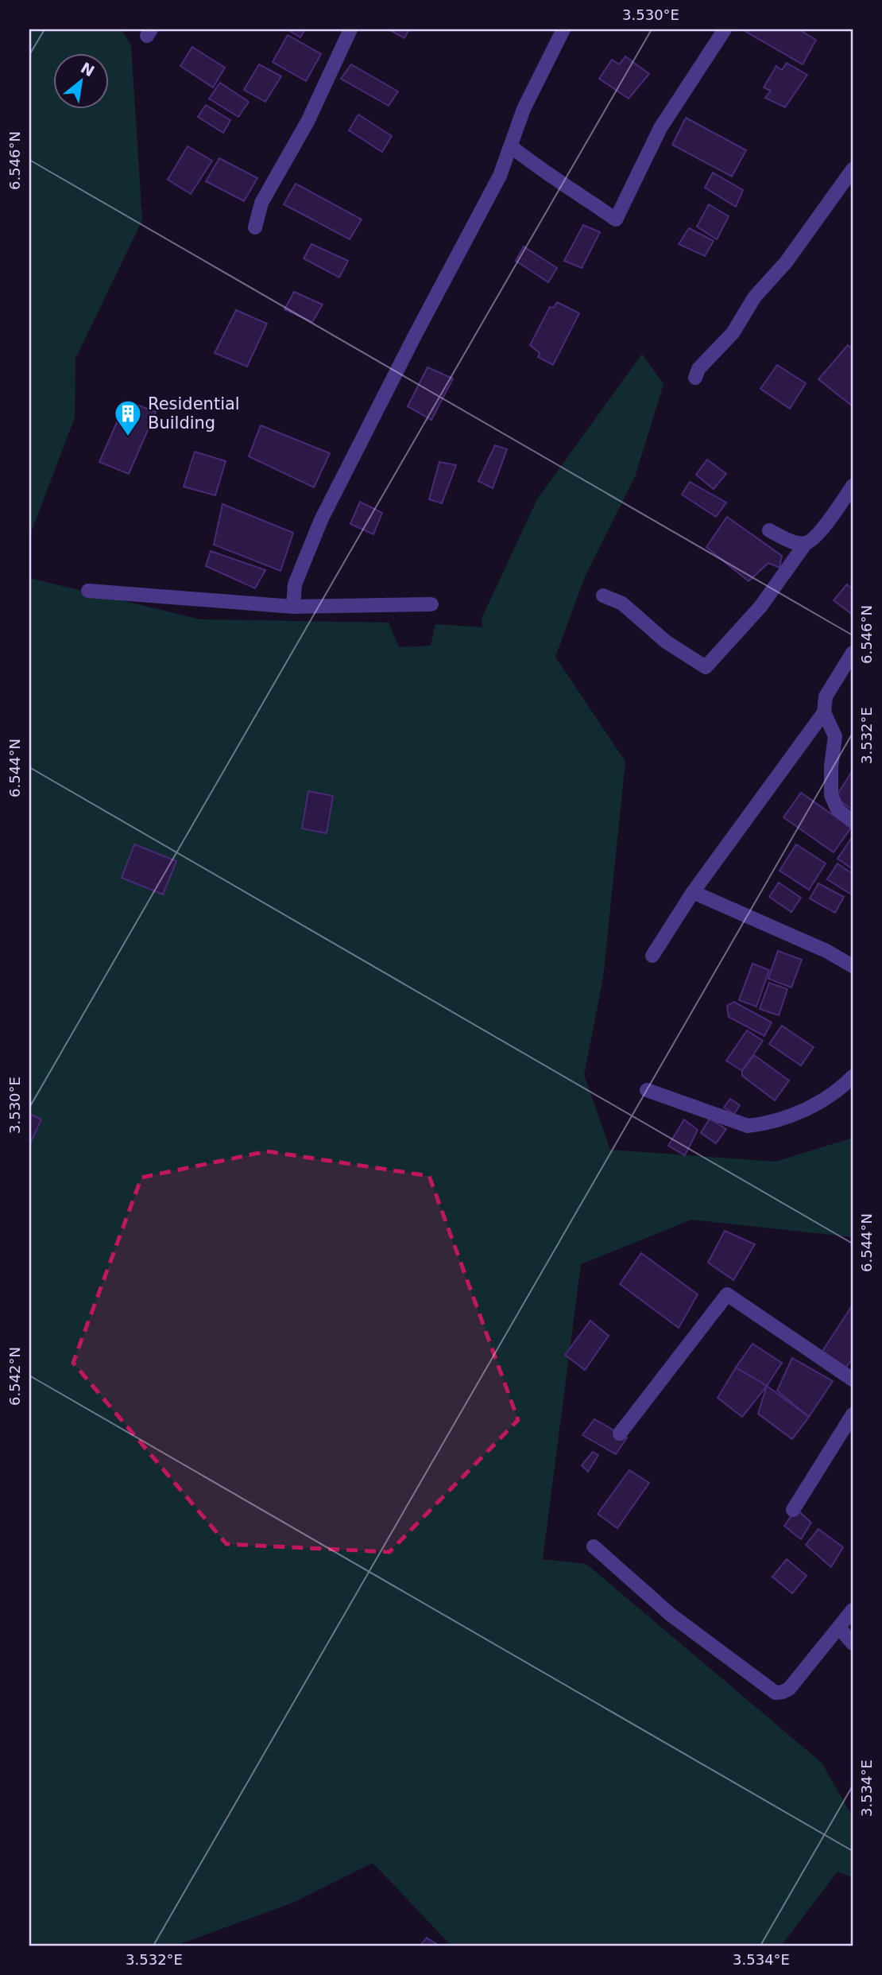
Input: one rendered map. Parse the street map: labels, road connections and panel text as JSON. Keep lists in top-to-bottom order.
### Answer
{
  "places": {
    "building": ["Residential Building"]
  },
  "north": "top right",
  "coordinates": [
    "3.530°E",
    "6.546°N",
    "3.532°E",
    "6.544°N",
    "6.542°N",
    "3.534°E"
  ]
}
